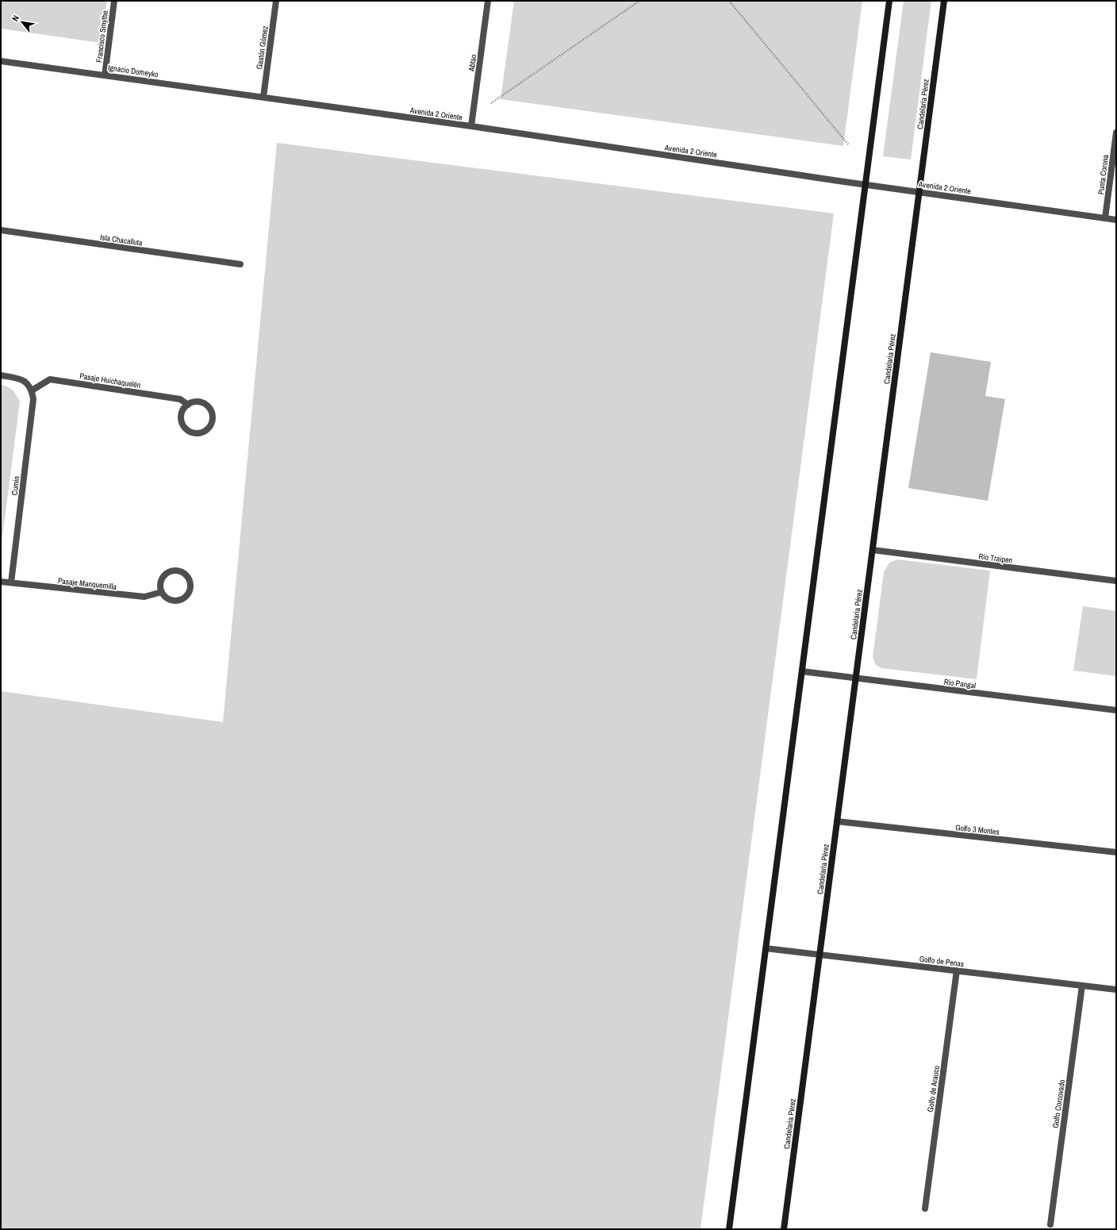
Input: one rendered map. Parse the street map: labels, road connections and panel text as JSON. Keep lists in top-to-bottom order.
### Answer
{
  "streets": {
    "street": [
      "Francisco Smythe",
      "Gastón Gómez",
      "Abtao",
      "Ignacio Domeyko",
      "Candelaria Pérez",
      "Avenida 2 Oriente",
      "Punta Corona",
      "Isla Chacalluta",
      "Pasaje Huichaquelén",
      "Cumin",
      "Río Traipen",
      "Pasaje Manquemilla",
      "Río Pangal",
      "Golfo 3 Montes",
      "Golfo de Penas",
      "Golfo de Arauco",
      "Golfo Corcovado"
    ]
  },
  "crossings": [
    ["Francisco Smythe", "Ignacio Domeyko"],
    ["Gastón Gómez", "Ignacio Domeyko"],
    ["Gastón Gómez", "Avenida 2 Oriente"],
    ["Abtao", "Avenida 2 Oriente"],
    ["Ignacio Domeyko", "Avenida 2 Oriente"],
    ["Candelaria Pérez", "Avenida 2 Oriente"],
    ["Candelaria Pérez", "Río Traipen"],
    ["Candelaria Pérez", "Río Pangal"],
    ["Candelaria Pérez", "Golfo 3 Montes"],
    ["Candelaria Pérez", "Golfo de Penas"],
    ["Avenida 2 Oriente", "Punta Corona"],
    ["Pasaje Huichaquelén", "Cumin"],
    ["Cumin", "Pasaje Manquemilla"],
    ["Golfo de Penas", "Golfo de Arauco"],
    ["Golfo de Penas", "Golfo Corcovado"]
  ],
  "north": "top left"
}
